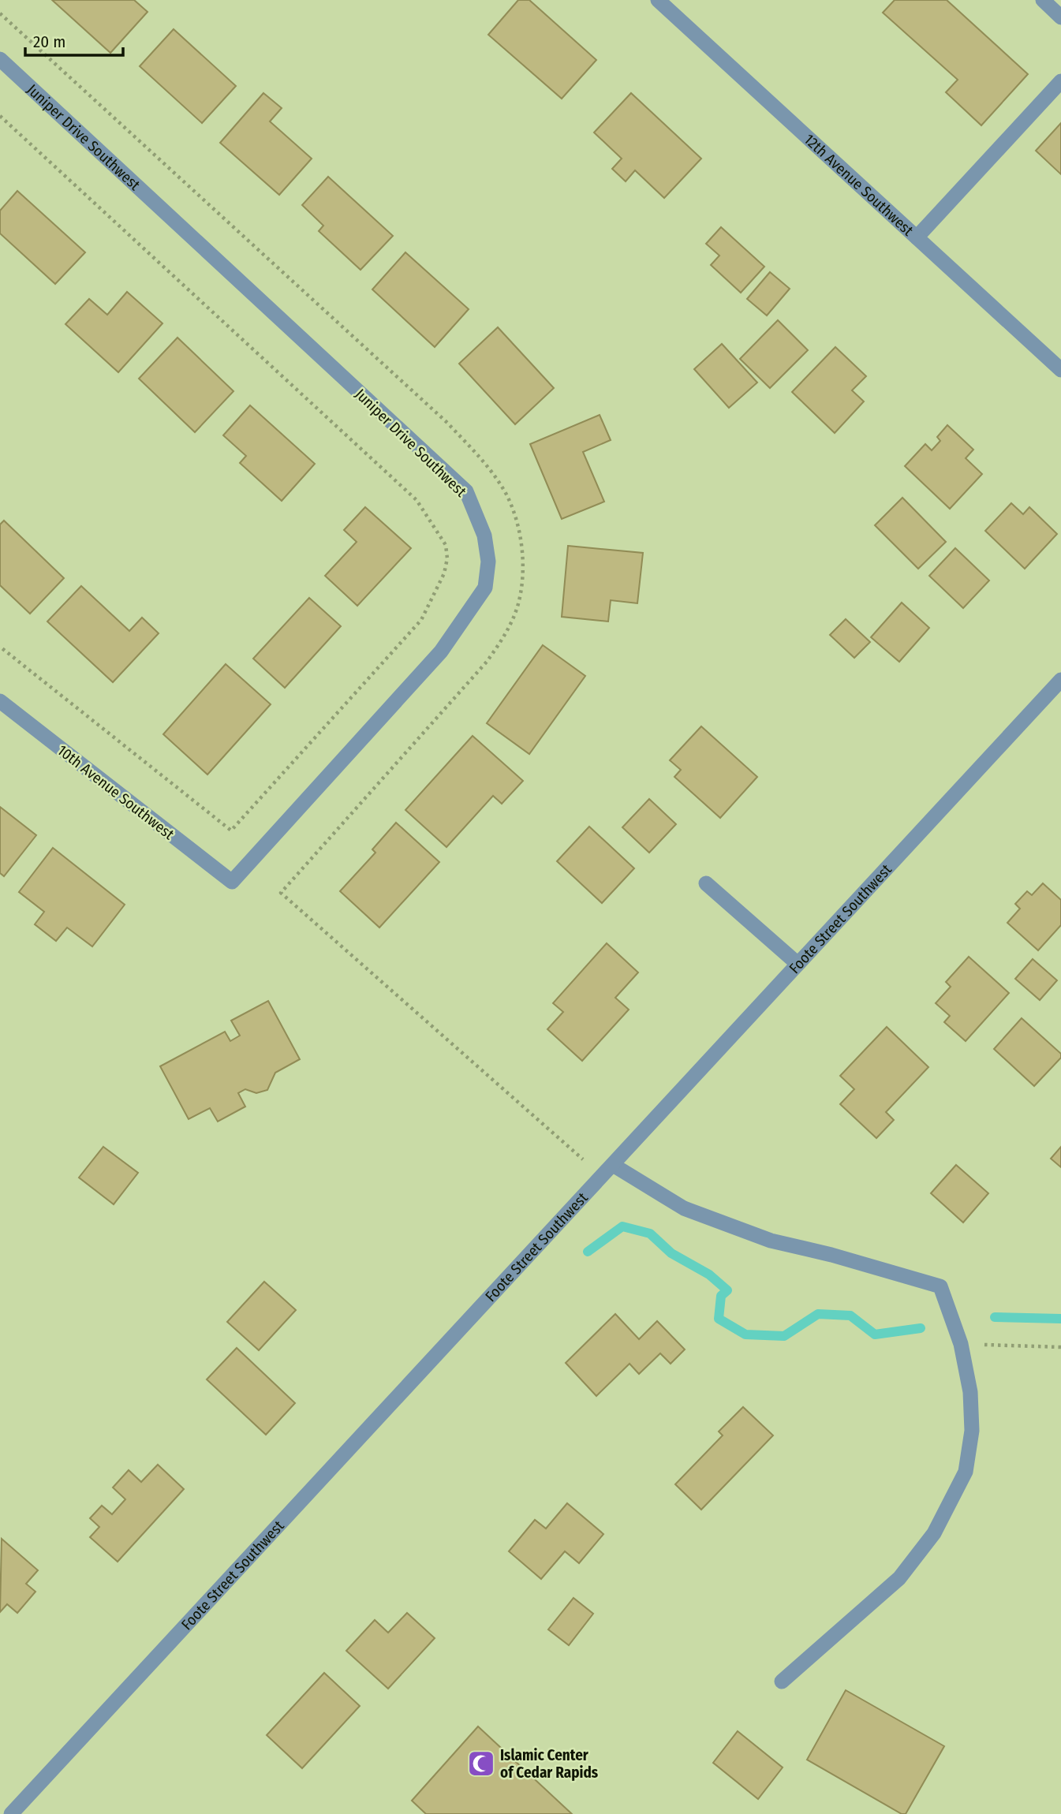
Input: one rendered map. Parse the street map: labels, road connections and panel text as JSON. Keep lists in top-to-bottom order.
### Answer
{
  "streets": {
    "street": [
      "Juniper Drive Southwest",
      "12th Avenue Southwest",
      "10th Avenue Southwest",
      "Foote Street Southwest"
    ]
  },
  "crossings": [
    ["Juniper Drive Southwest", "10th Avenue Southwest"]
  ],
  "places": {
    "mosque": ["Islamic Center of Cedar Rapids"]
  },
  "scale_bar": "20 m"
}
